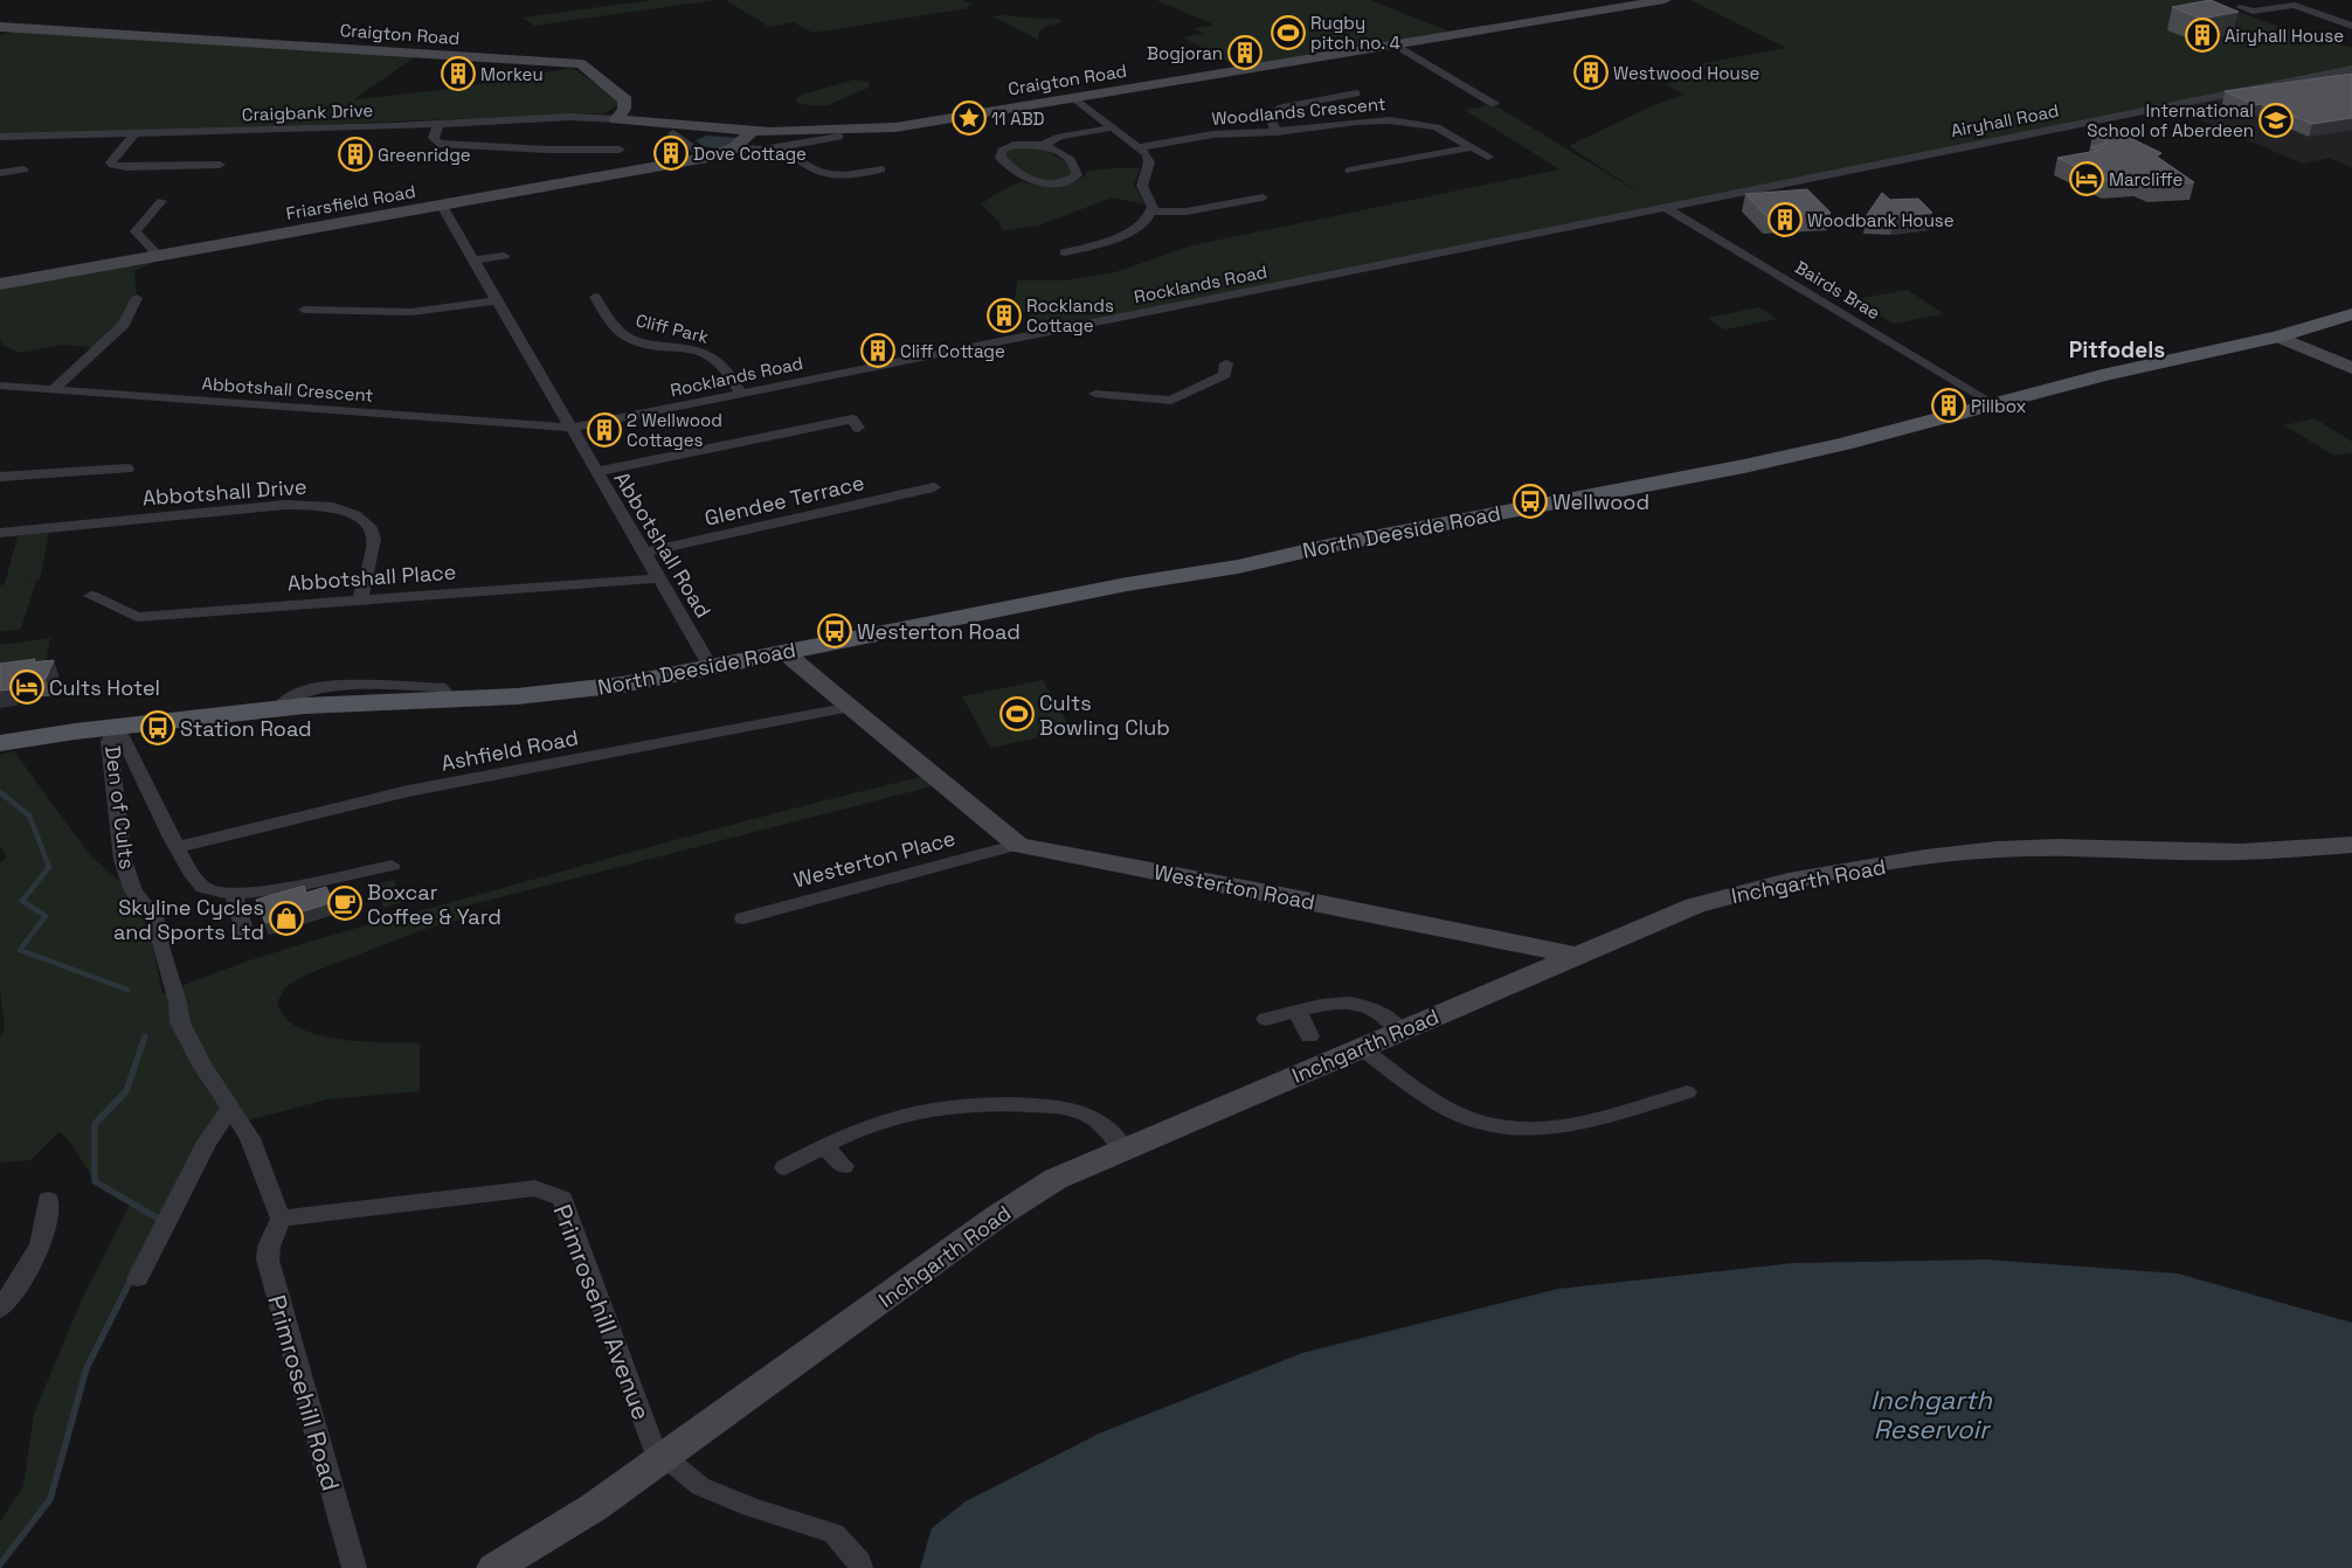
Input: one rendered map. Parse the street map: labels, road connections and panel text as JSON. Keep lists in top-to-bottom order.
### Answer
{
  "streets": {
    "main road": ["North Deeside Road"],
    "street": [
      "Craigton Road",
      "Woodlands Crescent",
      "Craigbank Drive",
      "Airyhall Road",
      "Friarsfield Road",
      "Rocklands Road",
      "Bairds Brae",
      "Cliff Park",
      "Abbotshall Crescent",
      "Abbotshall Drive",
      "Glendee Terrace",
      "Abbotshall Road",
      "Abbotshall Place",
      "Ashfield Road",
      "Den of Cults",
      "Westerton Place",
      "Inchgarth Road",
      "Westerton Road",
      "Primrosehill Avenue",
      "Primrosehill Road"
    ]
  },
  "crossings": [
    ["Craigton Road", "Craigbank Drive"],
    ["Airyhall Road", "Rocklands Road"],
    ["Airyhall Road", "Bairds Brae"],
    ["Friarsfield Road", "Abbotshall Road"],
    ["Rocklands Road", "Bairds Brae"],
    ["Rocklands Road", "Cliff Park"],
    ["Rocklands Road", "Abbotshall Crescent"],
    ["Rocklands Road", "Abbotshall Road"],
    ["Bairds Brae", "North Deeside Road"],
    ["Abbotshall Crescent", "Abbotshall Road"],
    ["Abbotshall Drive", "Abbotshall Place"],
    ["Glendee Terrace", "Abbotshall Road"],
    ["North Deeside Road", "Abbotshall Road"],
    ["North Deeside Road", "Den of Cults"],
    ["North Deeside Road", "Westerton Road"],
    ["Abbotshall Road", "Abbotshall Place"],
    ["Ashfield Road", "Westerton Road"],
    ["Den of Cults", "Primrosehill Avenue"],
    ["Den of Cults", "Primrosehill Road"],
    ["Westerton Place", "Westerton Road"],
    ["Inchgarth Road", "Westerton Road"],
    ["Inchgarth Road", "Primrosehill Avenue"],
    ["Primrosehill Avenue", "Primrosehill Road"]
  ],
  "districts": ["Pitfodels"],
  "water": ["Inchgarth Reservoir"],
  "places": {
    "sports": ["Rugby pitch no. 4", "Cults Bowling Club"],
    "building": [
      "Airyhall House",
      "Bogjoran",
      "Westwood House",
      "Morkeu",
      "Dove Cottage",
      "Greenridge",
      "Woodbank House",
      "Rocklands Cottage",
      "Cliff Cottage",
      "Pillbox",
      "2 Wellwood Cottages"
    ],
    "place": ["11 ABD"],
    "school or university": ["International School of Aberdeen"],
    "hotel": ["Marcliffe", "Cults Hotel"],
    "bus stop": ["Wellwood", "Westerton Road", "Station Road"],
    "cafe": ["Boxcar Coffee & Yard"],
    "shop": ["Skyline Cycles and Sports Ltd"]
  }
}
